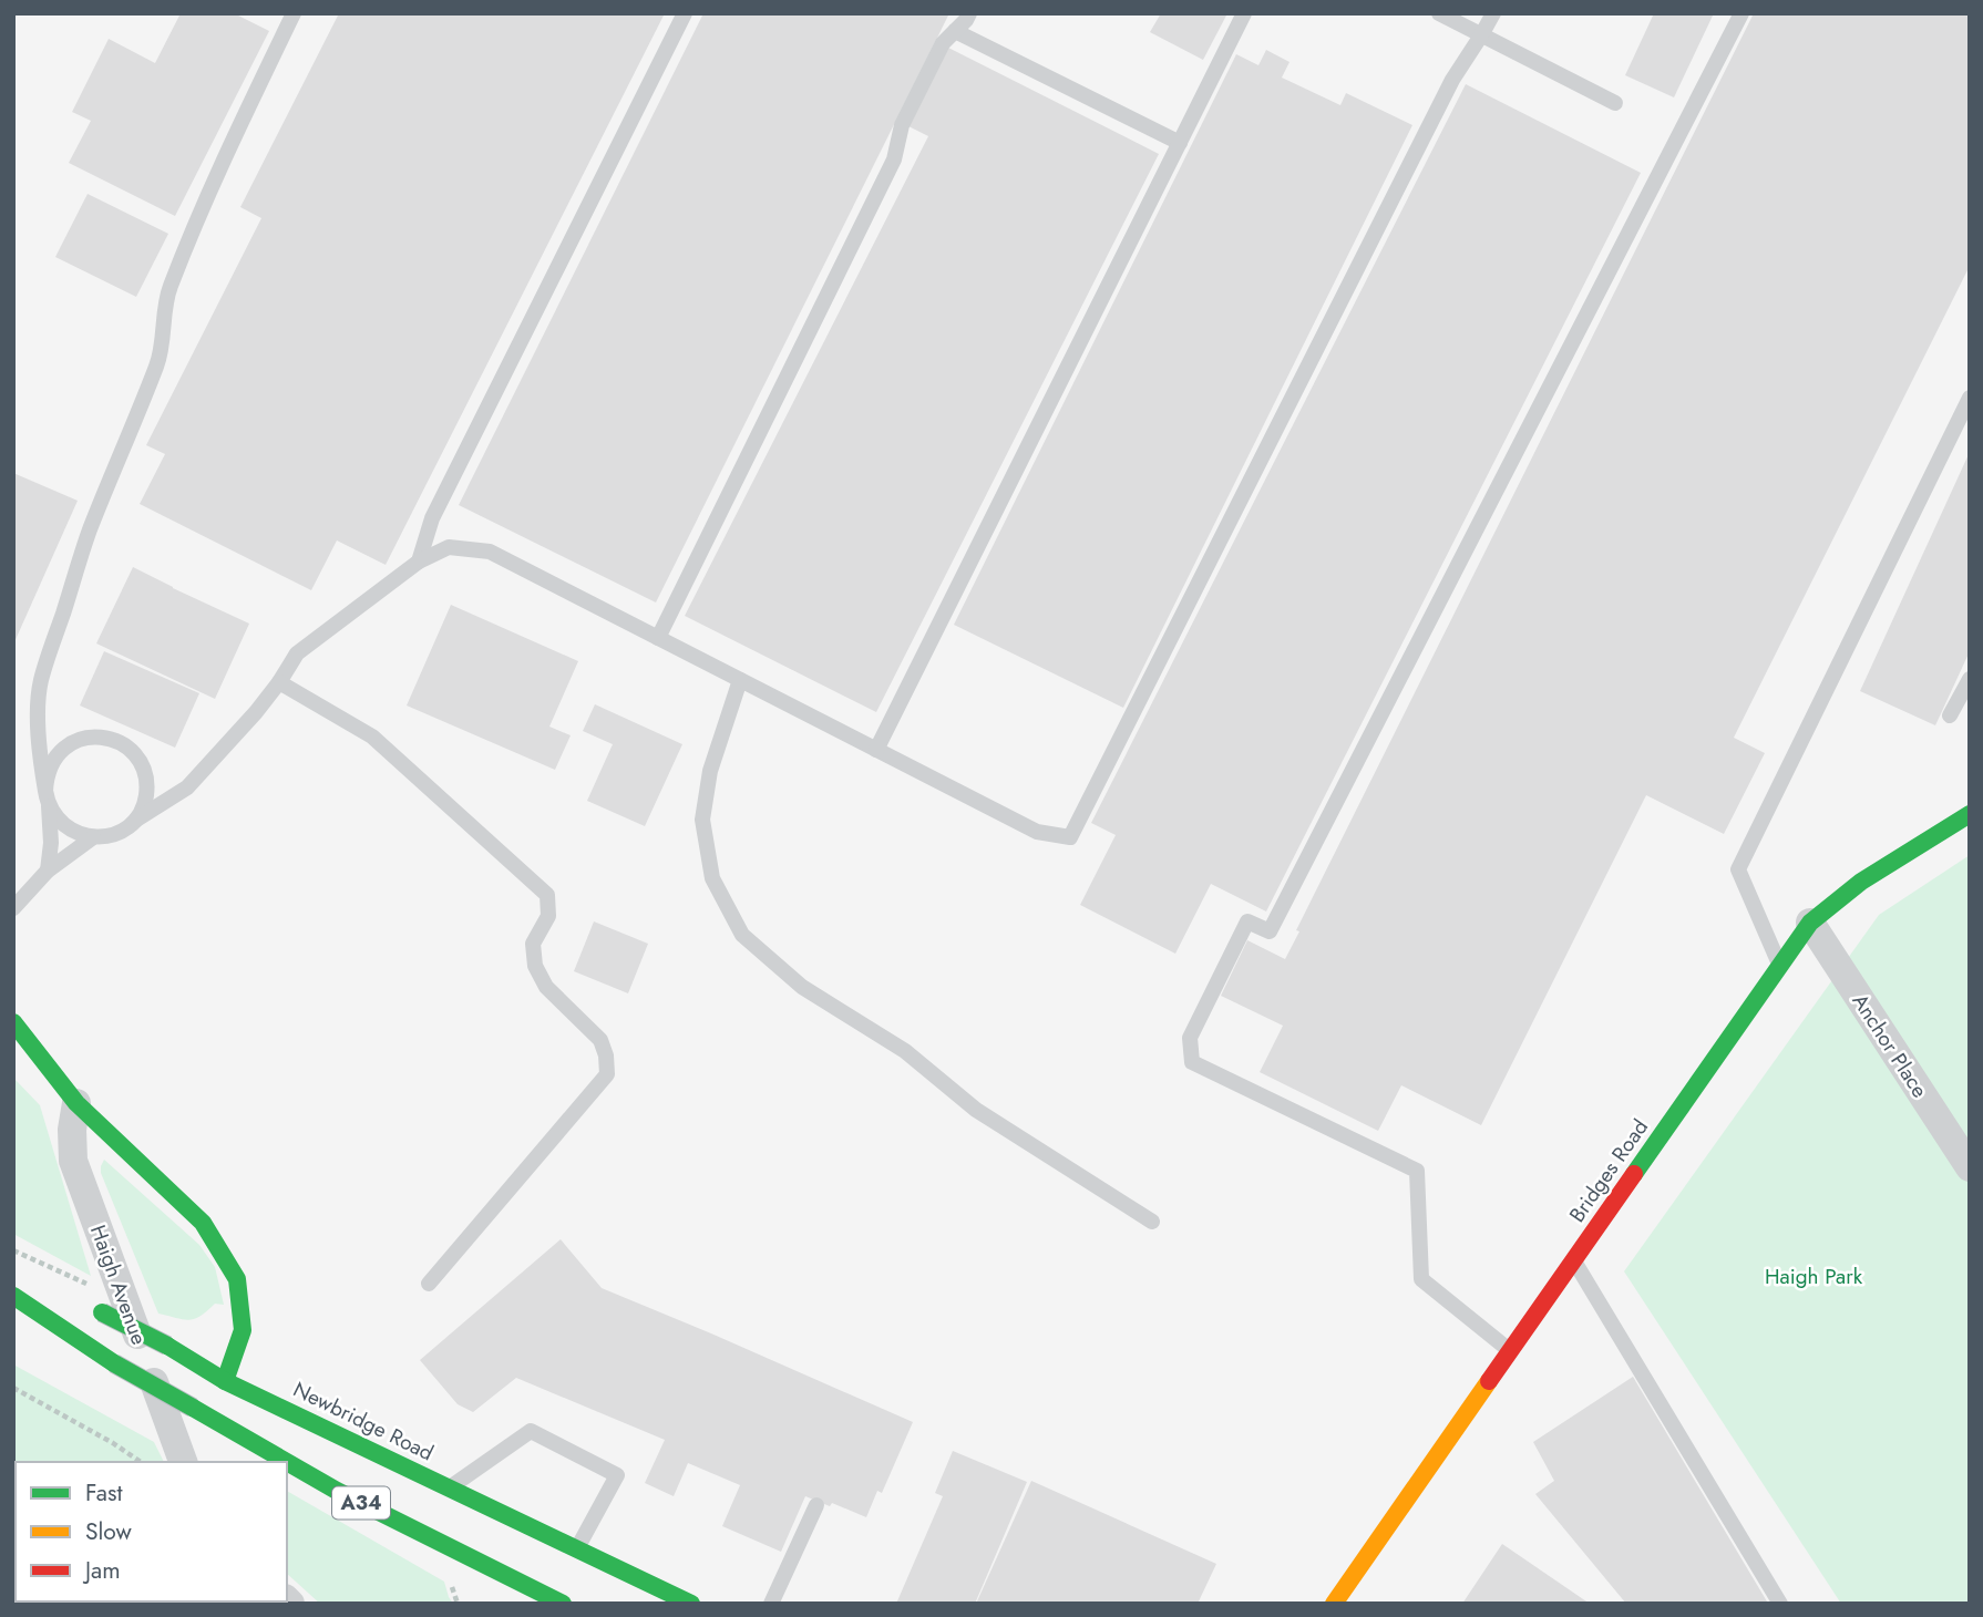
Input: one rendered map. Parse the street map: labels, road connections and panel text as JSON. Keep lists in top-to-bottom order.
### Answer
{
  "streets": {
    "main road": ["Bridges Road", "Newbridge Road", "A34"],
    "street": ["Anchor Place", "Haigh Avenue"]
  },
  "crossings": [
    ["Anchor Place", "Bridges Road"]
  ],
  "parks": ["Haigh Park"],
  "legend": ["Fast", "Slow", "Jam"]
}
